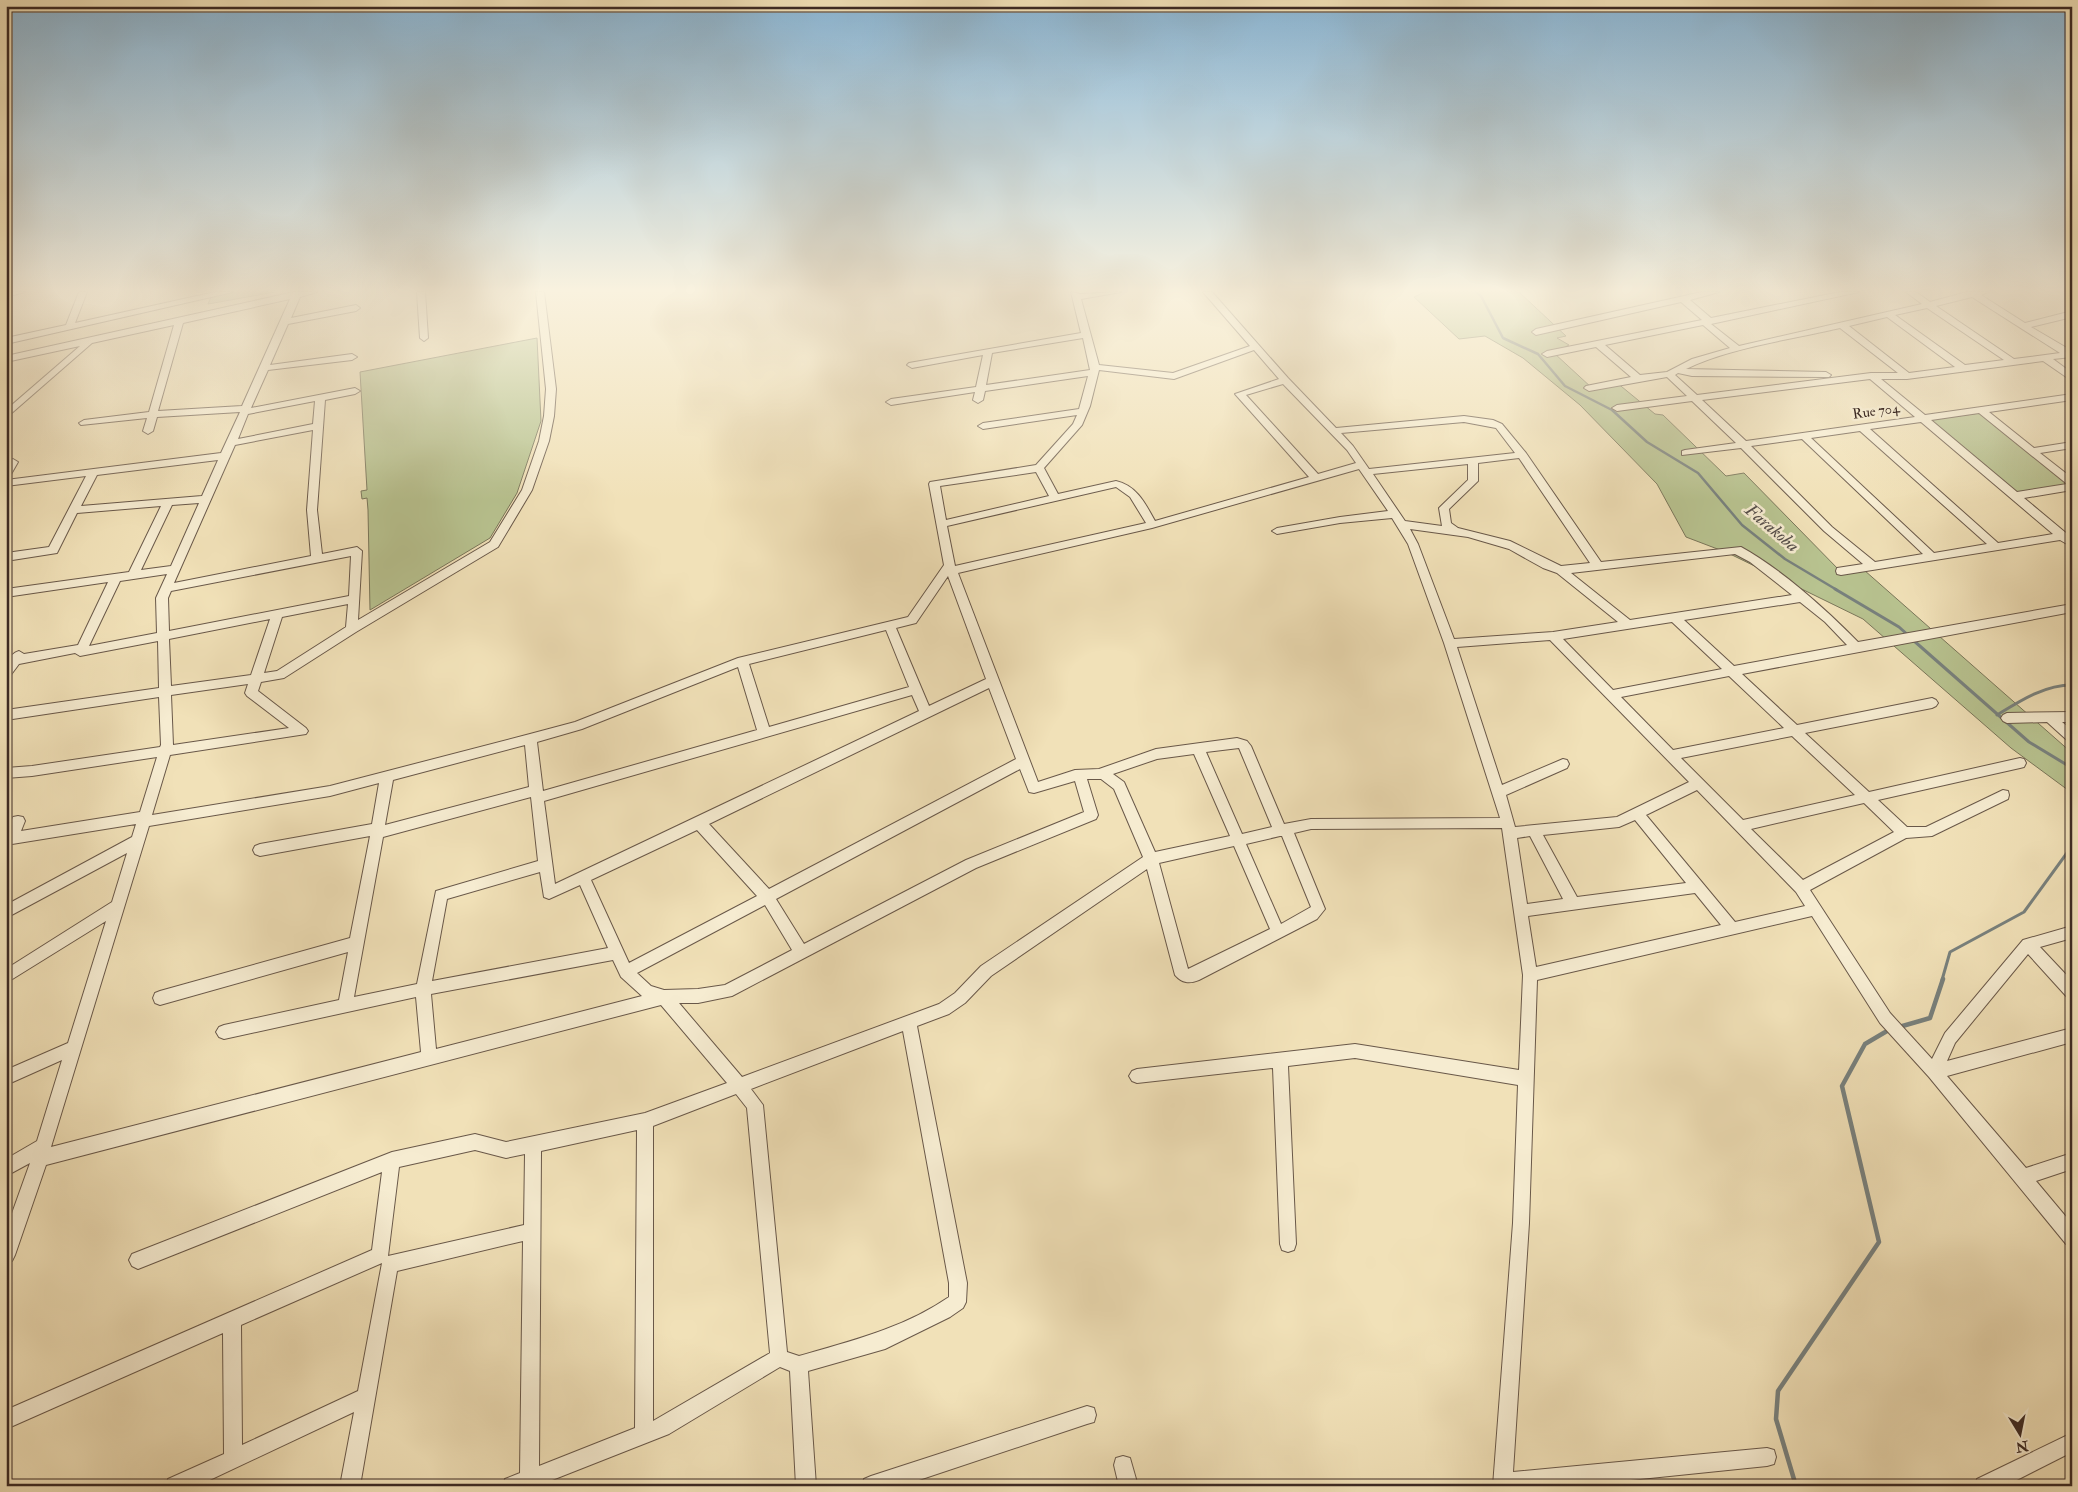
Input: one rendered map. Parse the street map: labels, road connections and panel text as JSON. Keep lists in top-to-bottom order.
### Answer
{
  "streets": {
    "street": ["Rue 704"]
  },
  "water": ["Farakoba"],
  "north": "bottom"
}
